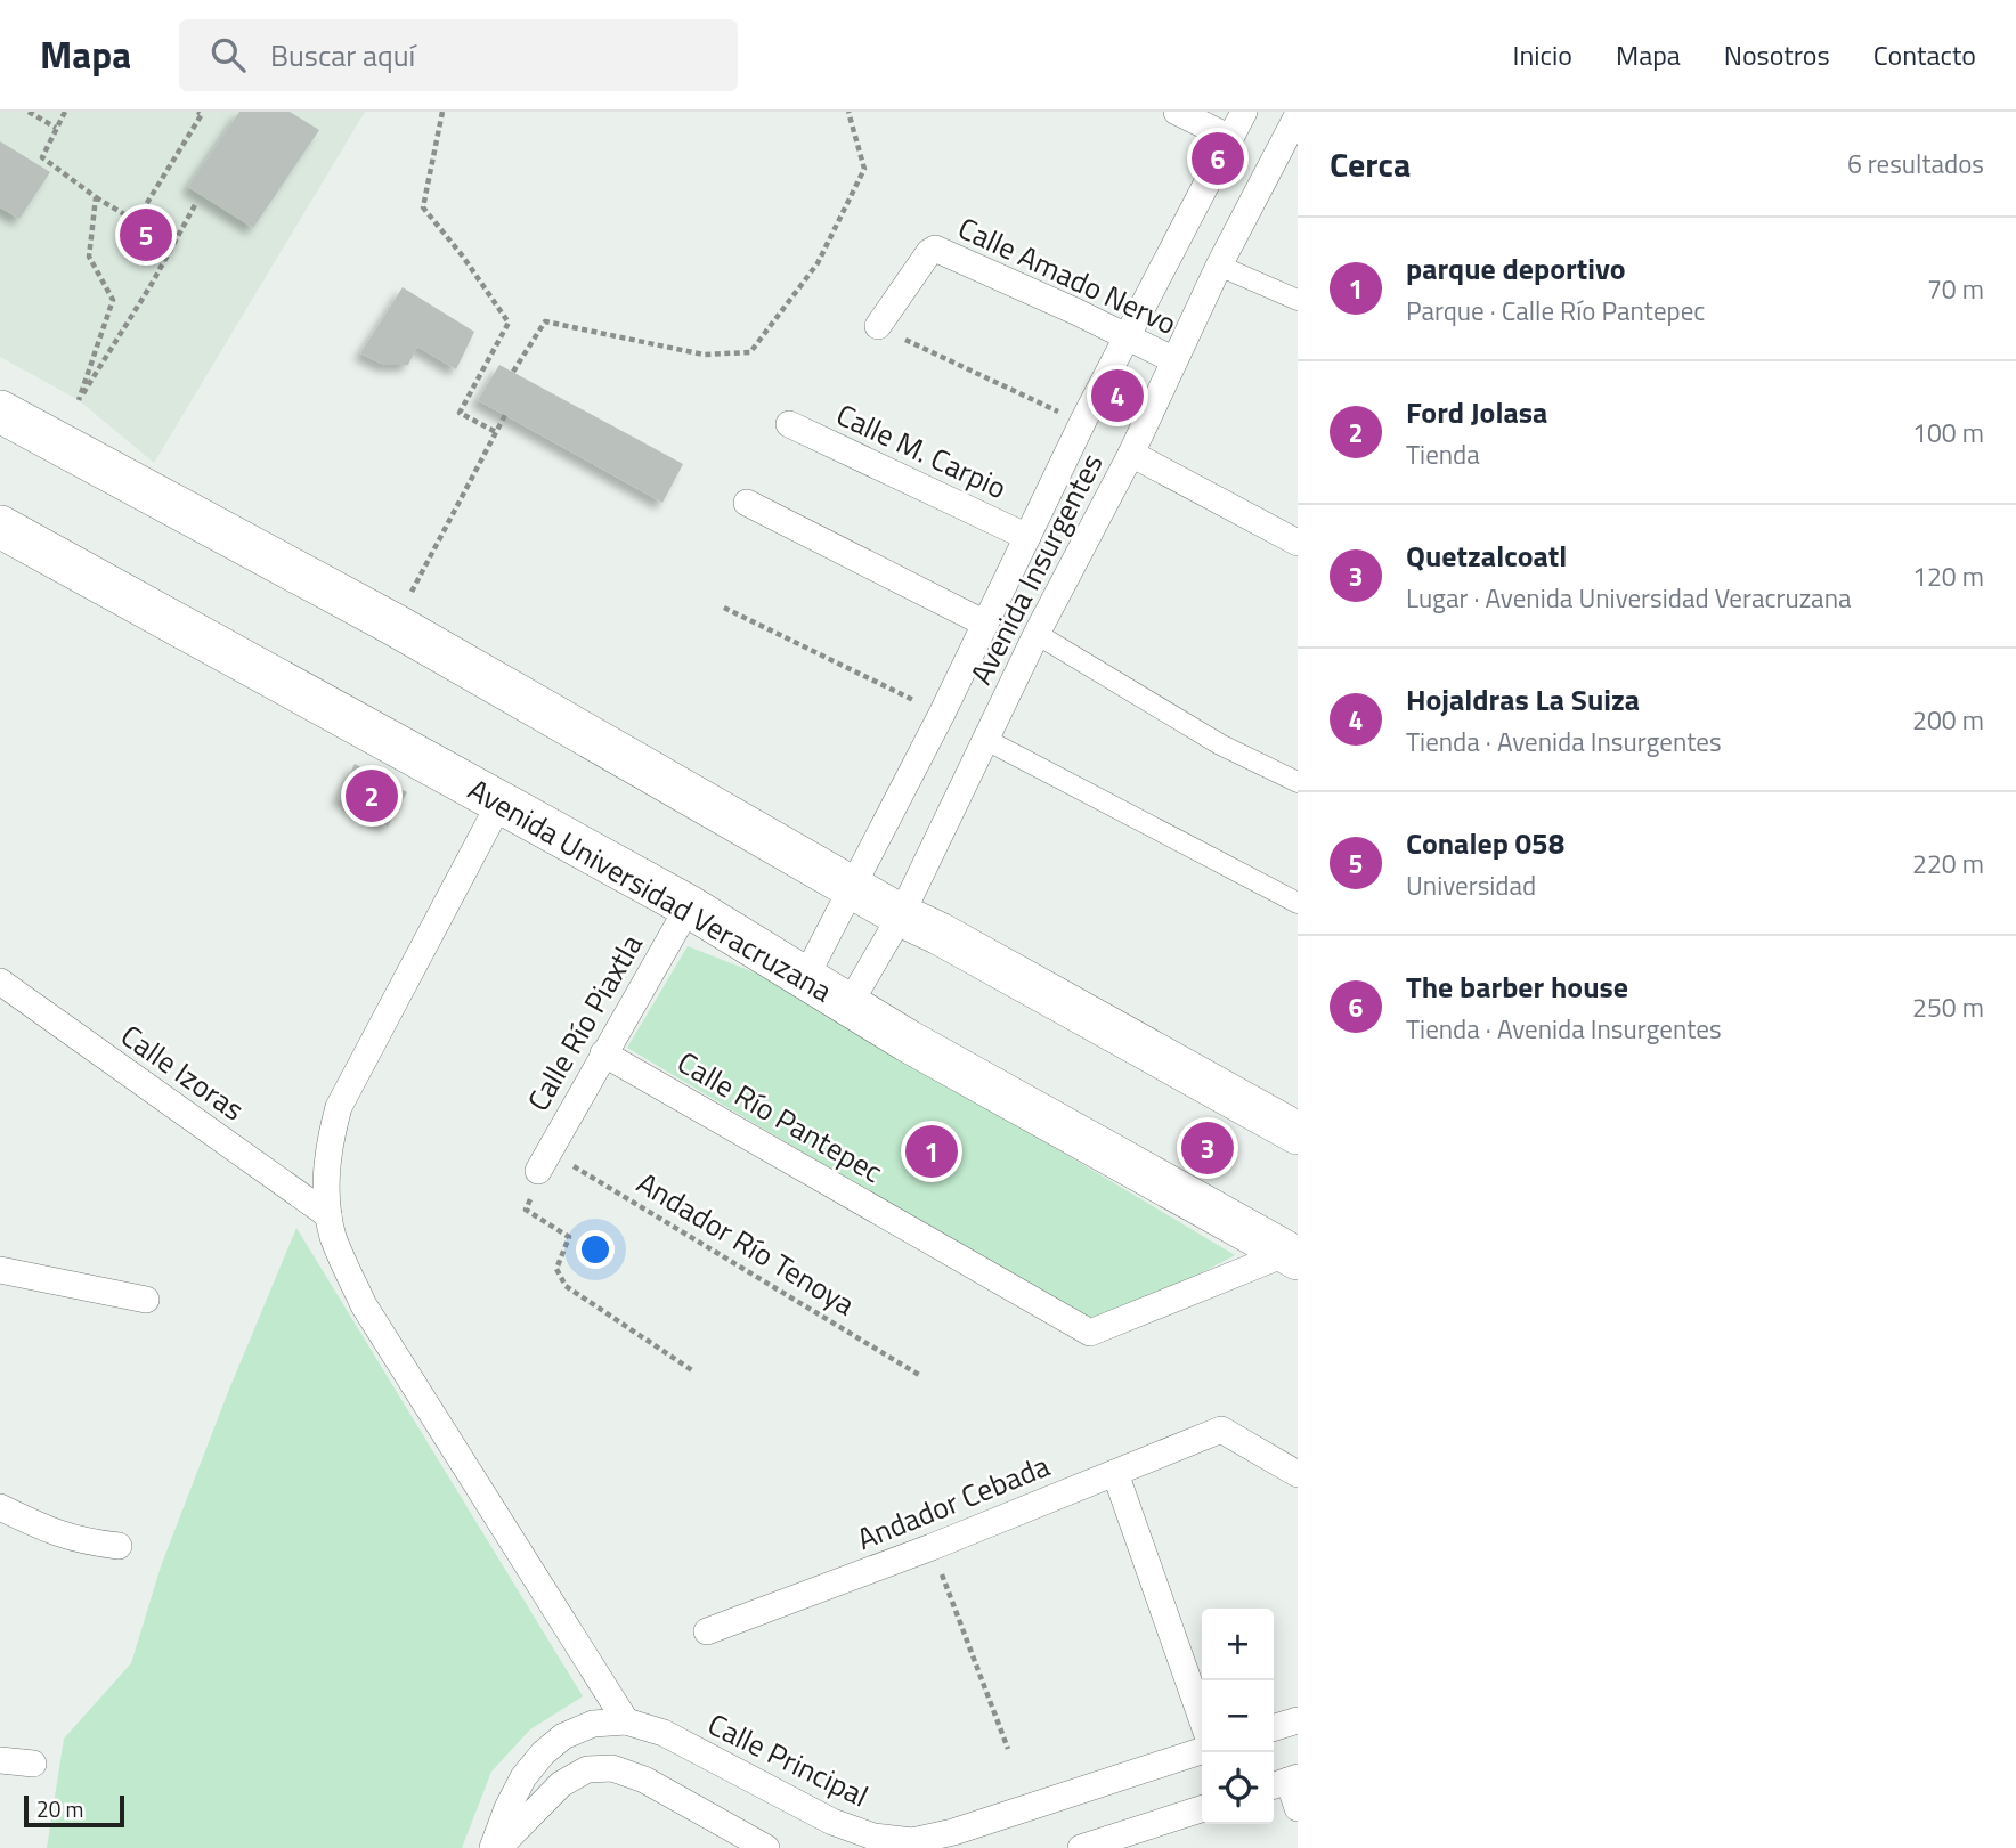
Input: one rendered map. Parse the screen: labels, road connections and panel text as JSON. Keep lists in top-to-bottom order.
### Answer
{
  "streets": {
    "main road": ["Avenida Universidad Veracruzana"],
    "street": [
      "Calle Amado Nervo",
      "Calle M. Carpio",
      "Avenida Insurgentes",
      "Calle Río Piaxtla",
      "Calle Izoras",
      "Calle Río Pantepec",
      "Andador Cebada",
      "Calle Principal"
    ],
    "path": ["Andador Río Tenoya"]
  },
  "crossings": [
    ["Calle Amado Nervo", "Avenida Insurgentes"],
    ["Calle M. Carpio", "Avenida Insurgentes"],
    ["Avenida Insurgentes", "Avenida Universidad Veracruzana"],
    ["Avenida Universidad Veracruzana", "Calle Río Piaxtla"],
    ["Avenida Universidad Veracruzana", "Calle Río Pantepec"],
    ["Calle Río Piaxtla", "Calle Río Pantepec"],
    ["Calle Río Piaxtla", "Andador Río Tenoya"]
  ],
  "scale_bar": "20 m",
  "page": {
    "header": "Mapa",
    "search": "Buscar aquí",
    "nav": [
      "Inicio",
      "Mapa",
      "Nosotros",
      "Contacto"
    ],
    "heading": ["Cerca", "6 resultados"],
    "pins": [
      "6",
      "5",
      "4",
      "2",
      "3",
      "1"
    ],
    "list": [
      {
        "mark": "1",
        "name": "parque deportivo",
        "note": "Parque · Calle Río Pantepec",
        "value": "70 m"
      },
      {
        "mark": "2",
        "name": "Ford Jolasa",
        "note": "Tienda",
        "value": "100 m"
      },
      {
        "mark": "3",
        "name": "Quetzalcoatl",
        "note": "Lugar · Avenida Universidad Veracruzana",
        "value": "120 m"
      },
      {
        "mark": "4",
        "name": "Hojaldras La Suiza",
        "note": "Tienda · Avenida Insurgentes",
        "value": "200 m"
      },
      {
        "mark": "5",
        "name": "Conalep 058",
        "note": "Universidad",
        "value": "220 m"
      },
      {
        "mark": "6",
        "name": "The barber house",
        "note": "Tienda · Avenida Insurgentes",
        "value": "250 m"
      }
    ],
    "map_buttons": ["+", "−"],
    "scale": "20 m"
  }
}
